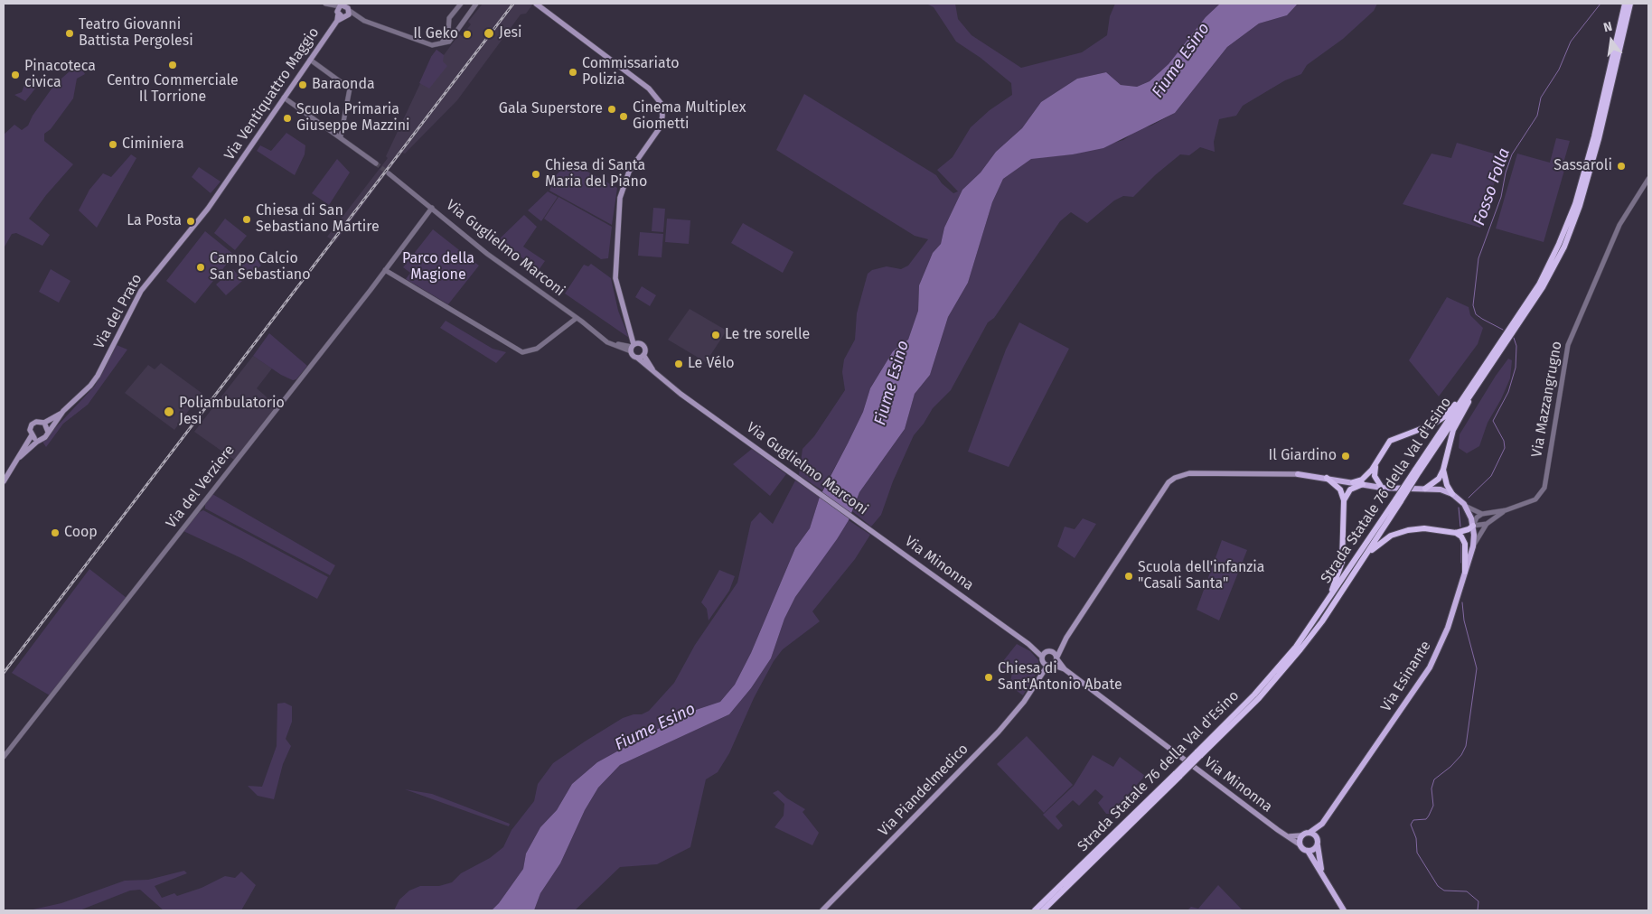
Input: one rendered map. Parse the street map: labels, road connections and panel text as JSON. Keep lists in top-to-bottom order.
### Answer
{
  "streets": {
    "highway": ["Strada Statale 76 della Val d'Esino"],
    "main road": [
      "Via Ventiquattro Maggio",
      "Via Guglielmo Marconi",
      "Via del Prato",
      "Via Minonna",
      "Via Esinante",
      "Via Piandelmedico"
    ],
    "street": ["Via Mazzangrugno", "Via del Verziere"]
  },
  "crossings": [
    ["Via Ventiquattro Maggio", "Via del Prato"],
    ["Via Guglielmo Marconi", "Via del Verziere"],
    ["Via Guglielmo Marconi", "Via Minonna"],
    ["Via Mazzangrugno", "Via Esinante"],
    ["Via Minonna", "Via Esinante"],
    ["Via Minonna", "Via Piandelmedico"]
  ],
  "water": ["Fiume Esino", "Fosso Folla"],
  "parks": ["Parco della Magione"],
  "places": [
    "Teatro Giovanni Battista Pergolesi",
    "Jesi",
    "Il Geko",
    "Centro Commerciale Il Torrione",
    "Commissariato Polizia",
    "Pinacoteca civica",
    "Baraonda",
    "Gala Superstore",
    "Cinema Multiplex Giometti",
    "Scuola Primaria Giuseppe Mazzini",
    "Ciminiera",
    "Sassaroli",
    "Chiesa di Santa Maria del Piano",
    "Chiesa di San Sebastiano Martire",
    "La Posta",
    "Campo Calcio San Sebastiano",
    "Le tre sorelle",
    "Le Vélo",
    "Poliambulatorio Jesi",
    "Il Giardino",
    "Coop",
    "Scuola dell'infanzia \"Casali Santa\"",
    "Chiesa di Sant'Antonio Abate"
  ],
  "north": "top"
}
